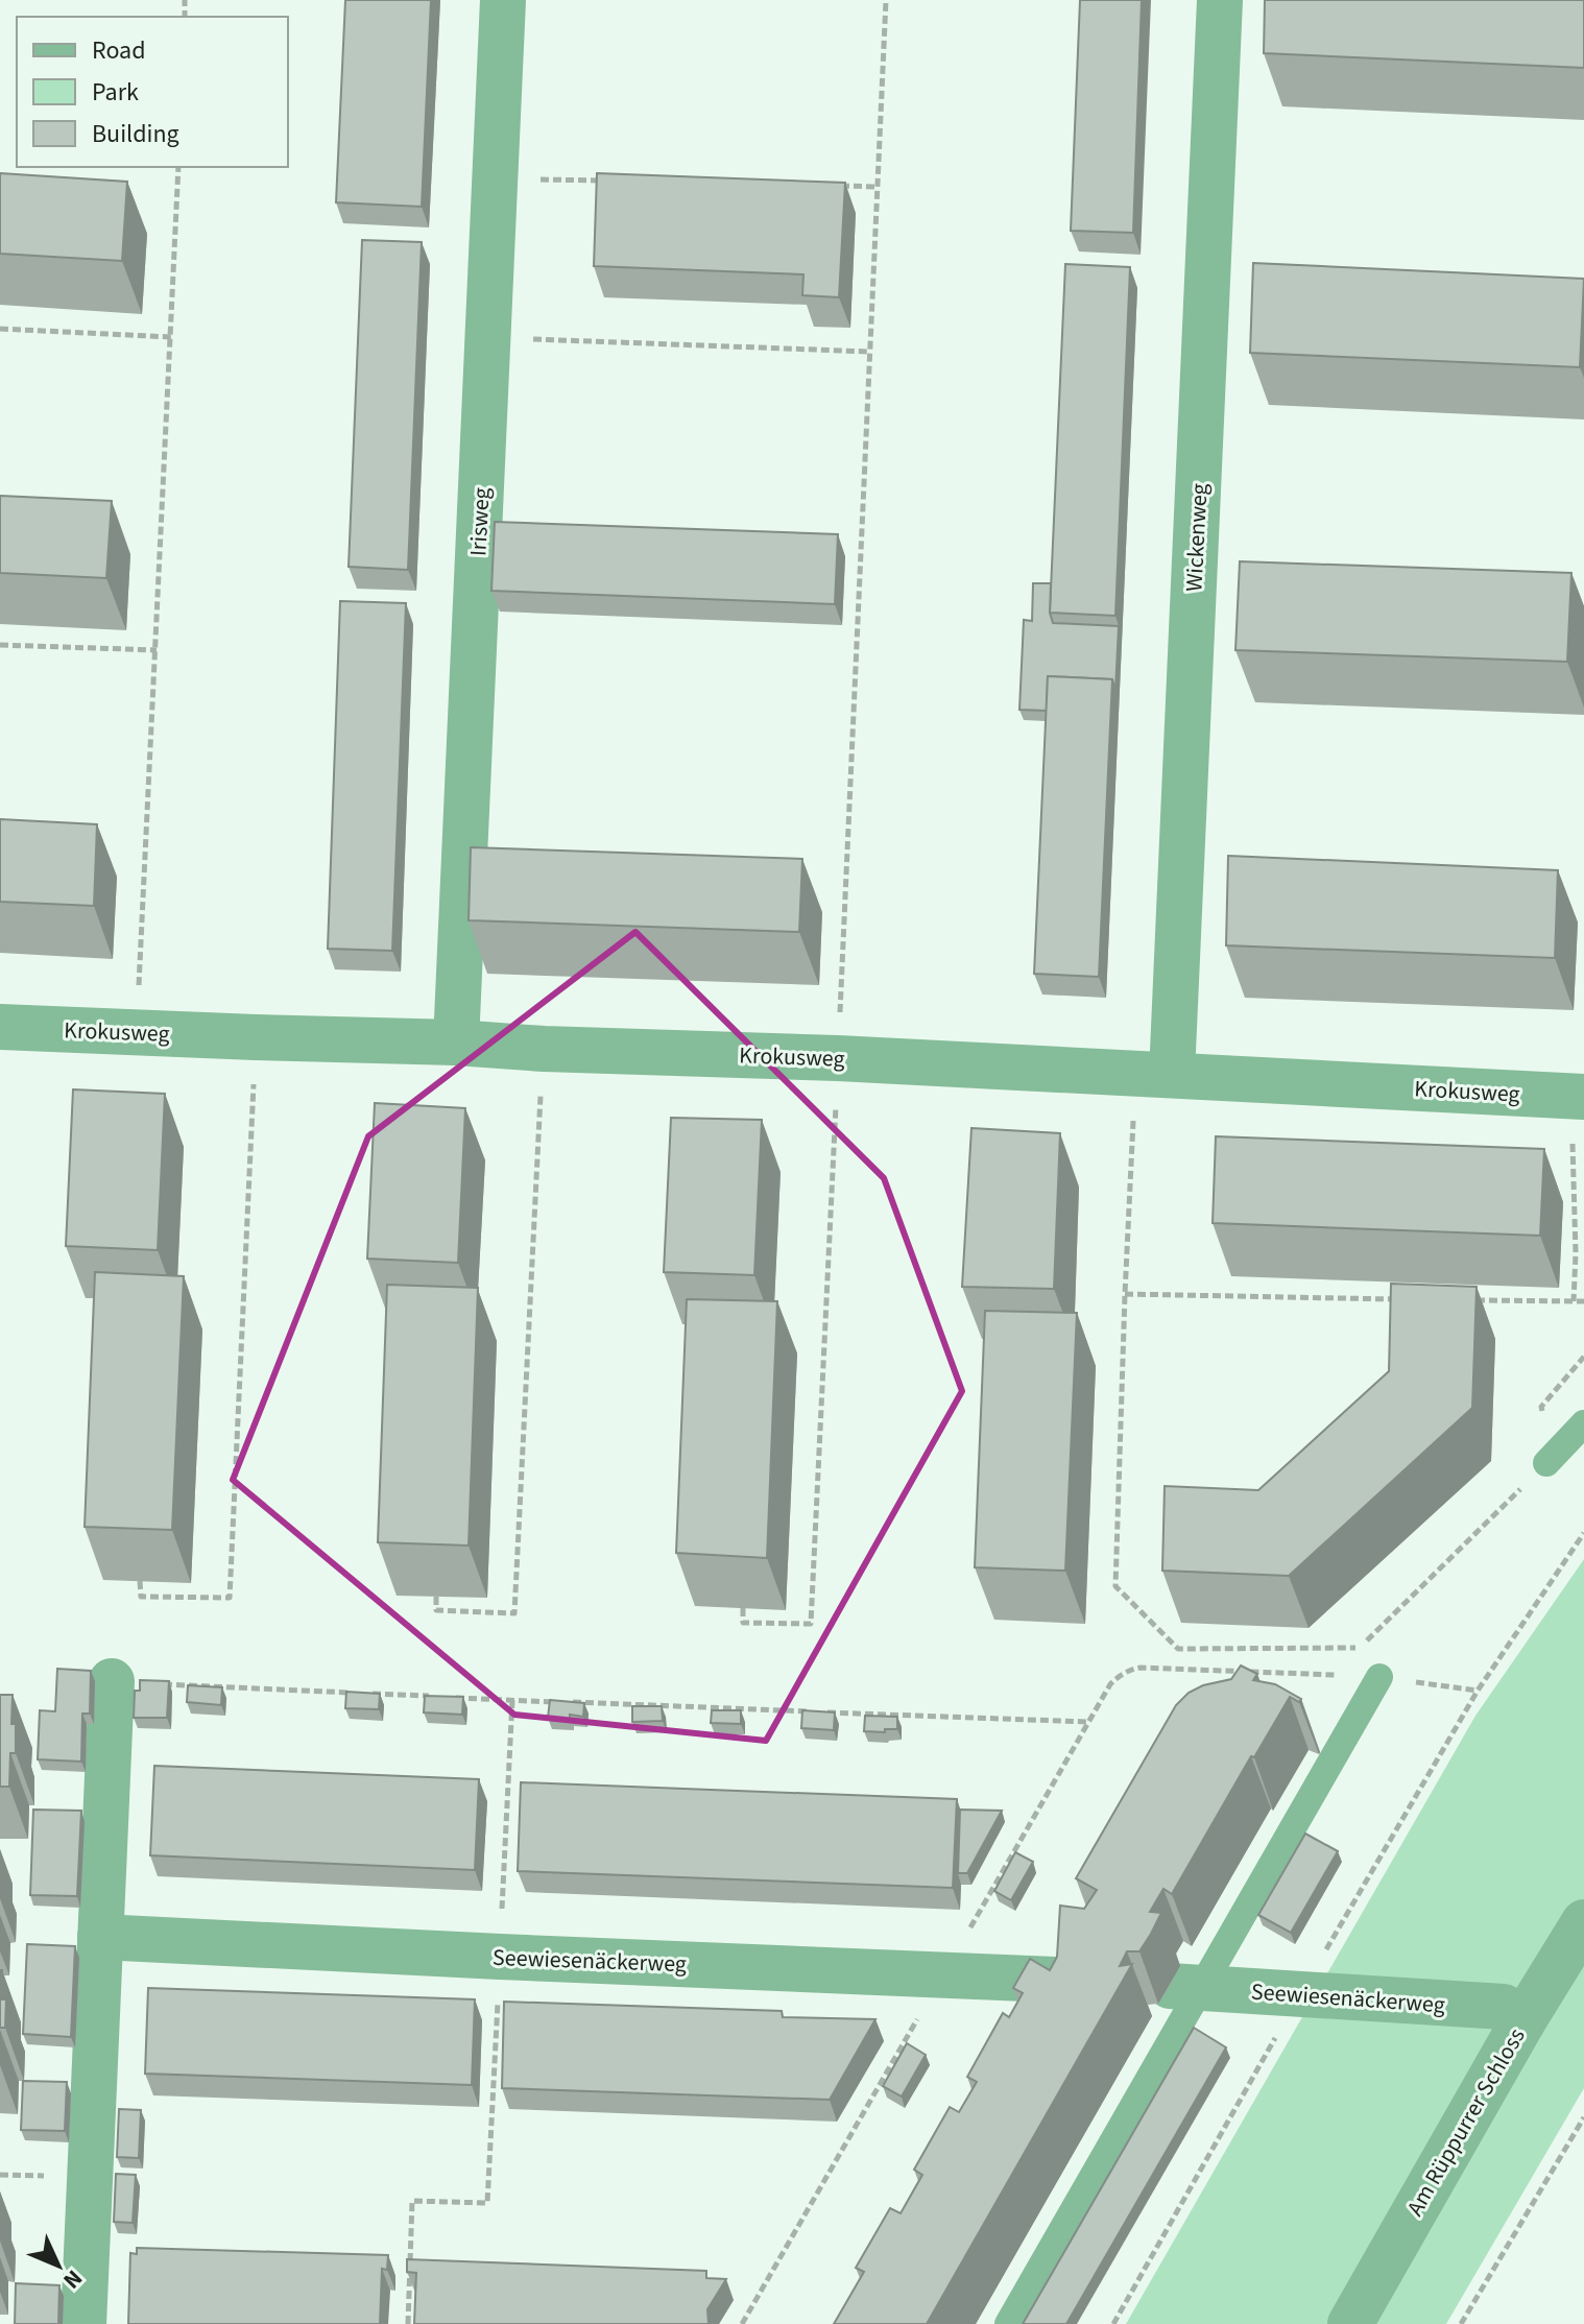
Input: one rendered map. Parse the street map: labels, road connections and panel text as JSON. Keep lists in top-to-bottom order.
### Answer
{
  "streets": {
    "street": [
      "Irisweg",
      "Wickenweg",
      "Krokusweg",
      "Seewiesenäckerweg",
      "Am Rüppurrer Schloss"
    ]
  },
  "crossings": [
    ["Irisweg", "Krokusweg"],
    ["Wickenweg", "Krokusweg"],
    ["Seewiesenäckerweg", "Am Rüppurrer Schloss"]
  ],
  "legend": ["Road", "Park", "Building"],
  "north": "bottom right"
}
